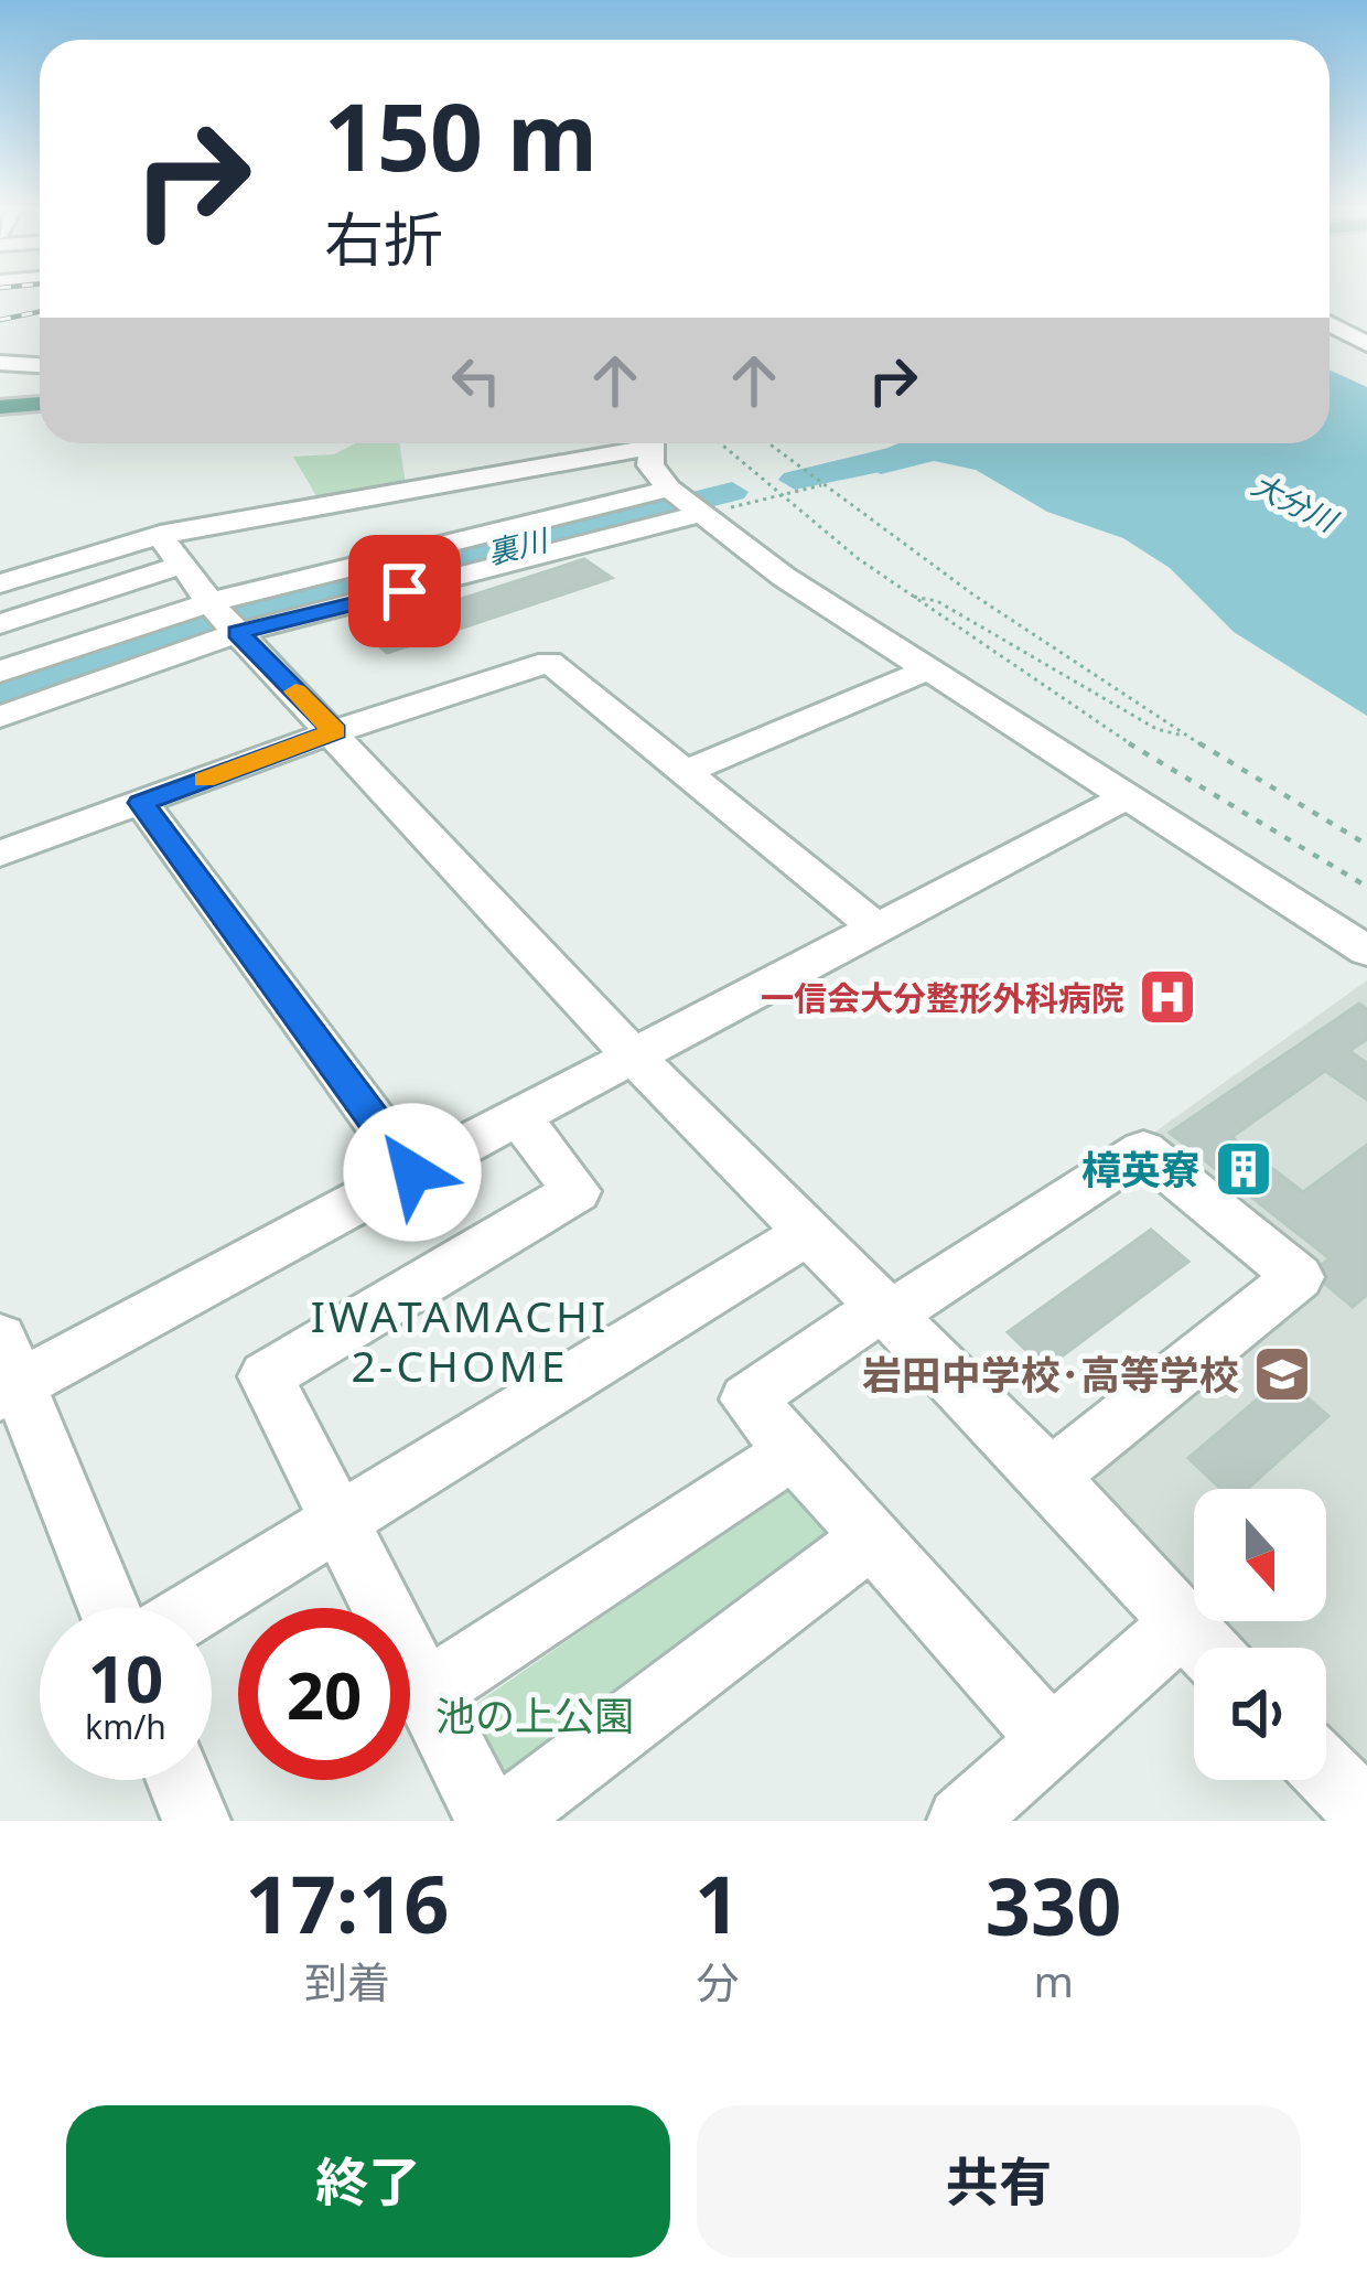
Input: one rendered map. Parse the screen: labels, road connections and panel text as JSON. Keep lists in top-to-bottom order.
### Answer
{
  "districts": ["IWATAMACHI 2-CHOME"],
  "water": ["大分川", "裏川"],
  "parks": ["池の上公園"],
  "places": {
    "hospital": ["一信会大分整形外科病院"],
    "building": ["樟英寮"],
    "school or university": ["岩田中学校･高等学校"]
  },
  "north": "bottom",
  "page": {
    "turn": ["150 m", "右折"],
    "speed": "10 km/h",
    "limit": "20",
    "eta": [
      "17:16",
      "到着",
      "1",
      "分",
      "330",
      "m"
    ],
    "buttons": ["終了", "共有"]
  }
}
